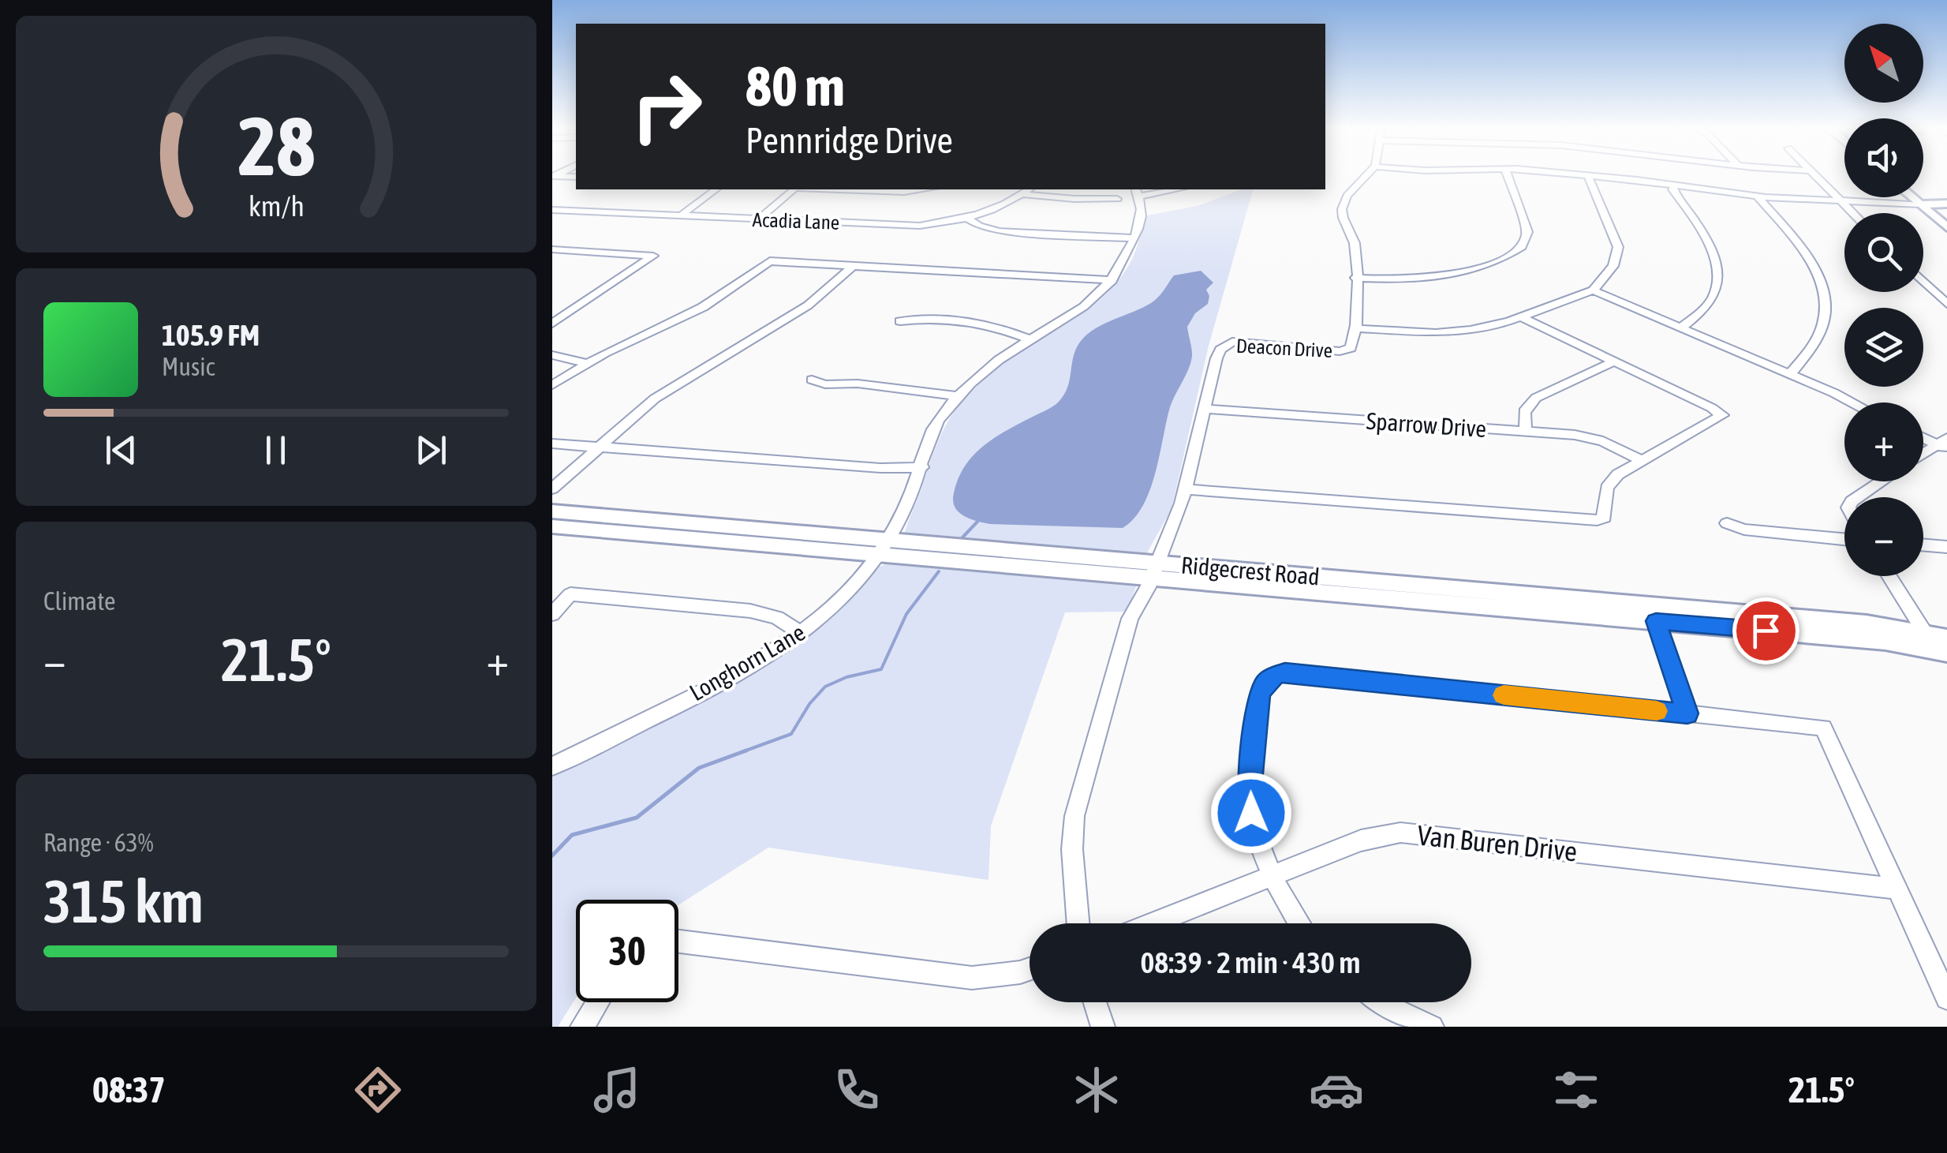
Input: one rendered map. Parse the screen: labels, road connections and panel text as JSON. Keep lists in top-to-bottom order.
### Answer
{
  "streets": {
    "main road": ["Ridgecrest Road"],
    "street": [
      "Acadia Lane",
      "Deacon Drive",
      "Sparrow Drive",
      "Longhorn Lane",
      "Van Buren Drive"
    ]
  },
  "crossings": [
    ["Deacon Drive", "Sparrow Drive"],
    ["Deacon Drive", "Ridgecrest Road"],
    ["Ridgecrest Road", "Longhorn Lane"]
  ],
  "north": "top left",
  "page": {
    "map_buttons": ["+", "−"],
    "turn": ["80 m", "Pennridge Drive"],
    "song": ["105.9 FM", "Music"],
    "tile": [
      "Climate",
      ["Range · 63%", "315 km"]
    ],
    "heat": ["−", "21.5°", "+"],
    "limit": "30",
    "trip": "08:39 · 2 min · 430 m",
    "tabs": ["08:37", "21.5°"],
    "gauge": ["28", "km/h"]
  }
}
